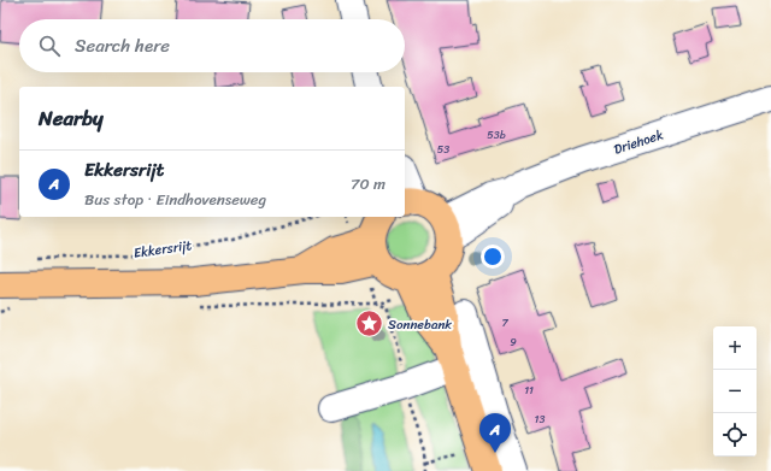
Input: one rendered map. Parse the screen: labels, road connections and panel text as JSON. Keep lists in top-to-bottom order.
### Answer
{
  "streets": {
    "street": ["Driehoek"],
    "path": ["Ekkersrijt"]
  },
  "places": {
    "place": ["Sonnebank"]
  },
  "house_numbers": [
    "53b",
    "53",
    "7",
    "9",
    "11",
    "13"
  ],
  "page": {
    "search": "Search here",
    "heading": "Nearby",
    "list": [
      {
        "mark": "A",
        "name": "Ekkersrijt",
        "note": "Bus stop · Eindhovenseweg",
        "value": "70 m"
      }
    ],
    "map_buttons": ["+", "−"],
    "pins": "A"
  }
}
